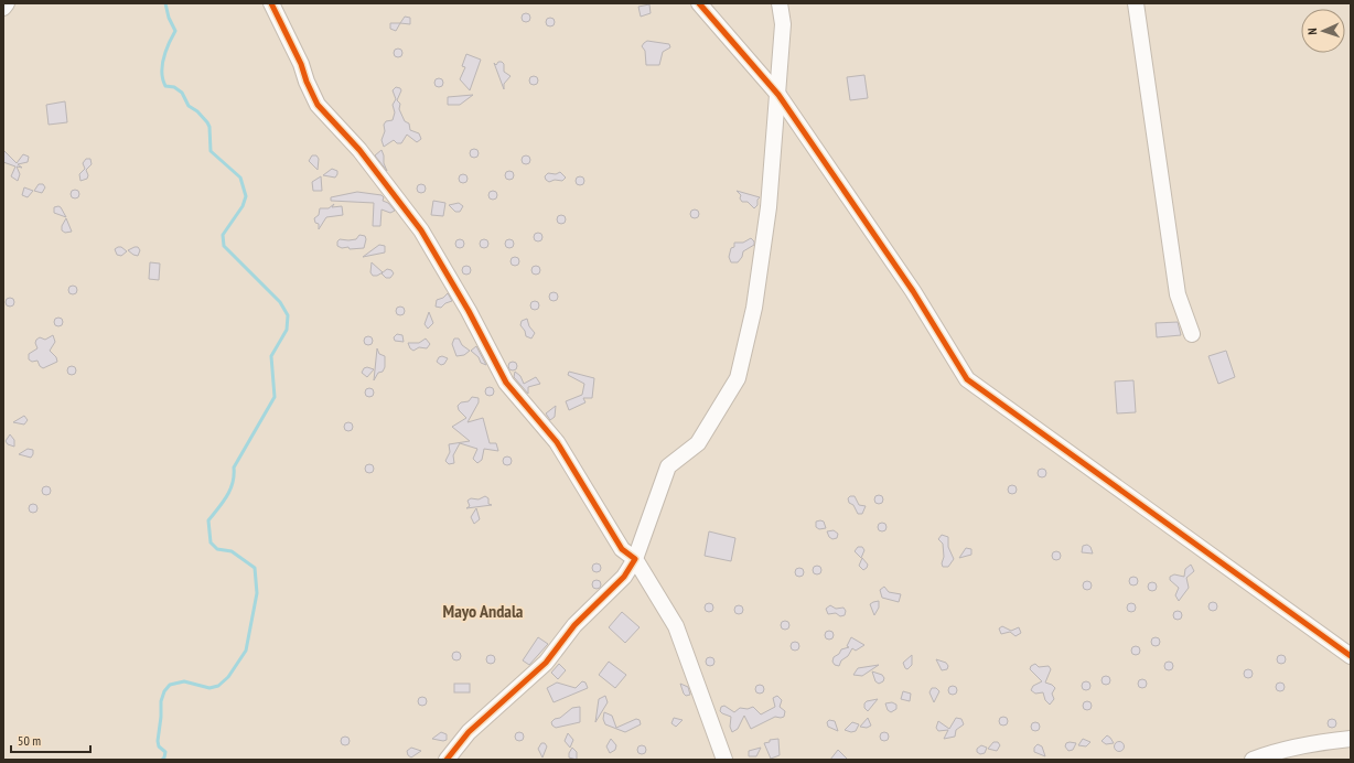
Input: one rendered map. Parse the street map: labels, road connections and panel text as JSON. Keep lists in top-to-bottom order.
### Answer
{
  "districts": ["Mayo Andala"],
  "scale_bar": "50 m",
  "north": "left"
}
